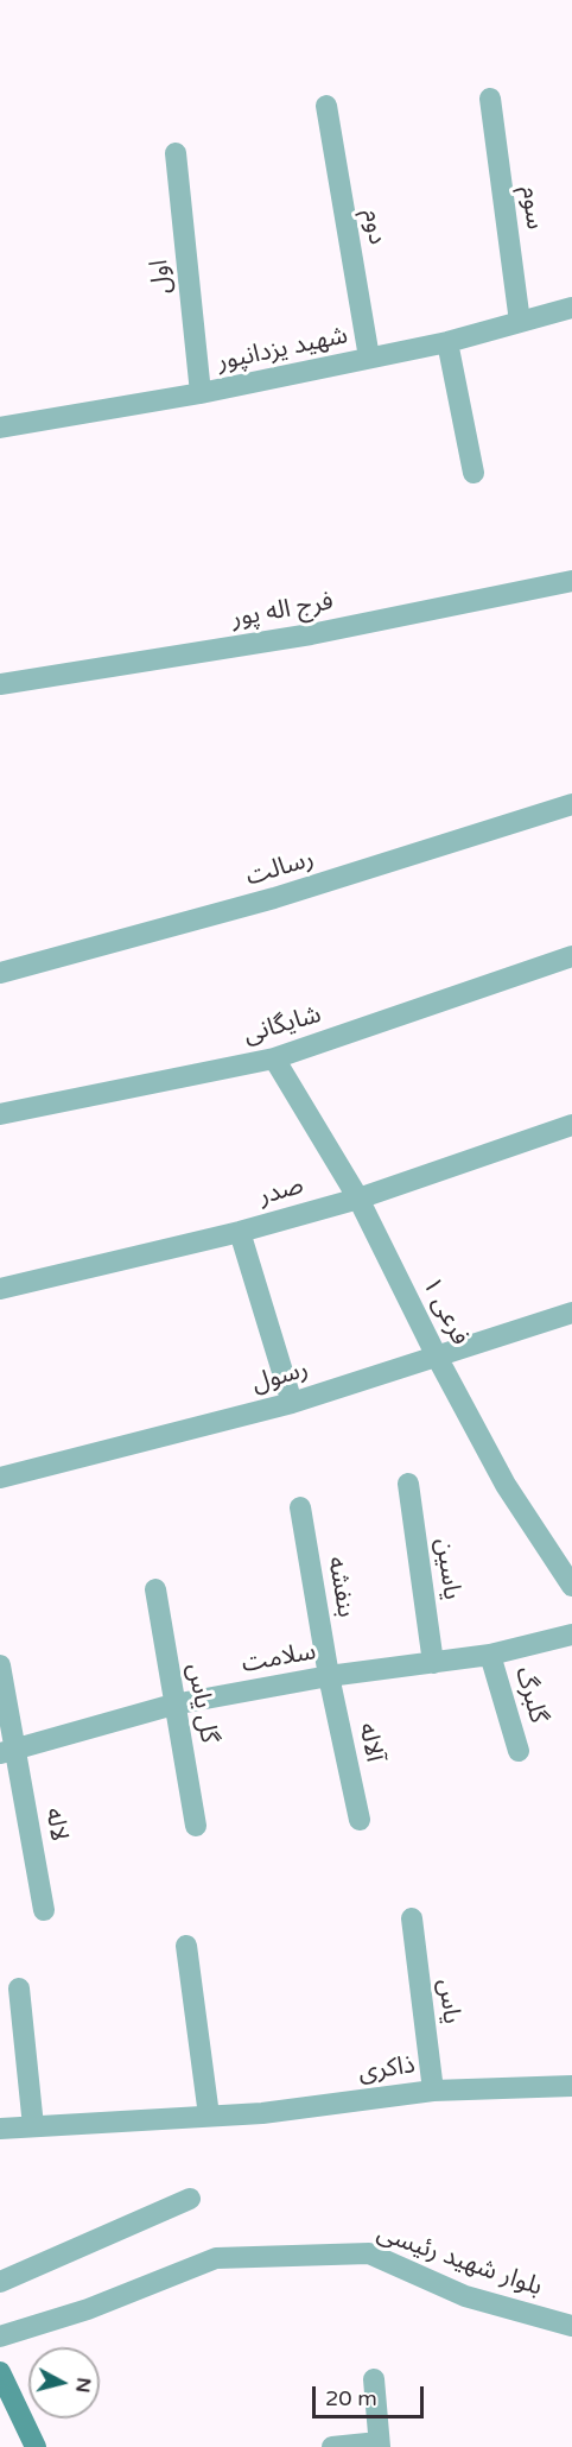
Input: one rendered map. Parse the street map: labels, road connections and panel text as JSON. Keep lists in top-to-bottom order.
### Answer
{
  "streets": {
    "street": [
      "سوم",
      "دوم",
      "اول",
      "شهید یزدانپور",
      "فرج اله پور",
      "رسالت",
      "شایگانی",
      "صدر",
      "فرعی ۱",
      "رسول",
      "یاسین",
      "بنفشه",
      "سلامت",
      "گلبرگ",
      "گل یاس",
      "آلاله",
      "لاله",
      "یاس",
      "ذاکری",
      "بلوار شهید رئیسی"
    ]
  },
  "crossings": [
    ["سوم", "شهید یزدانپور"],
    ["دوم", "شهید یزدانپور"],
    ["اول", "شهید یزدانپور"],
    ["شایگانی", "فرعی ۱"],
    ["صدر", "فرعی ۱"],
    ["فرعی ۱", "رسول"],
    ["یاسین", "سلامت"],
    ["بنفشه", "سلامت"],
    ["بنفشه", "آلاله"],
    ["سلامت", "گلبرگ"],
    ["سلامت", "گل یاس"],
    ["سلامت", "آلاله"],
    ["سلامت", "لاله"],
    ["یاس", "ذاکری"]
  ],
  "scale_bar": "20 m",
  "north": "right"
}
